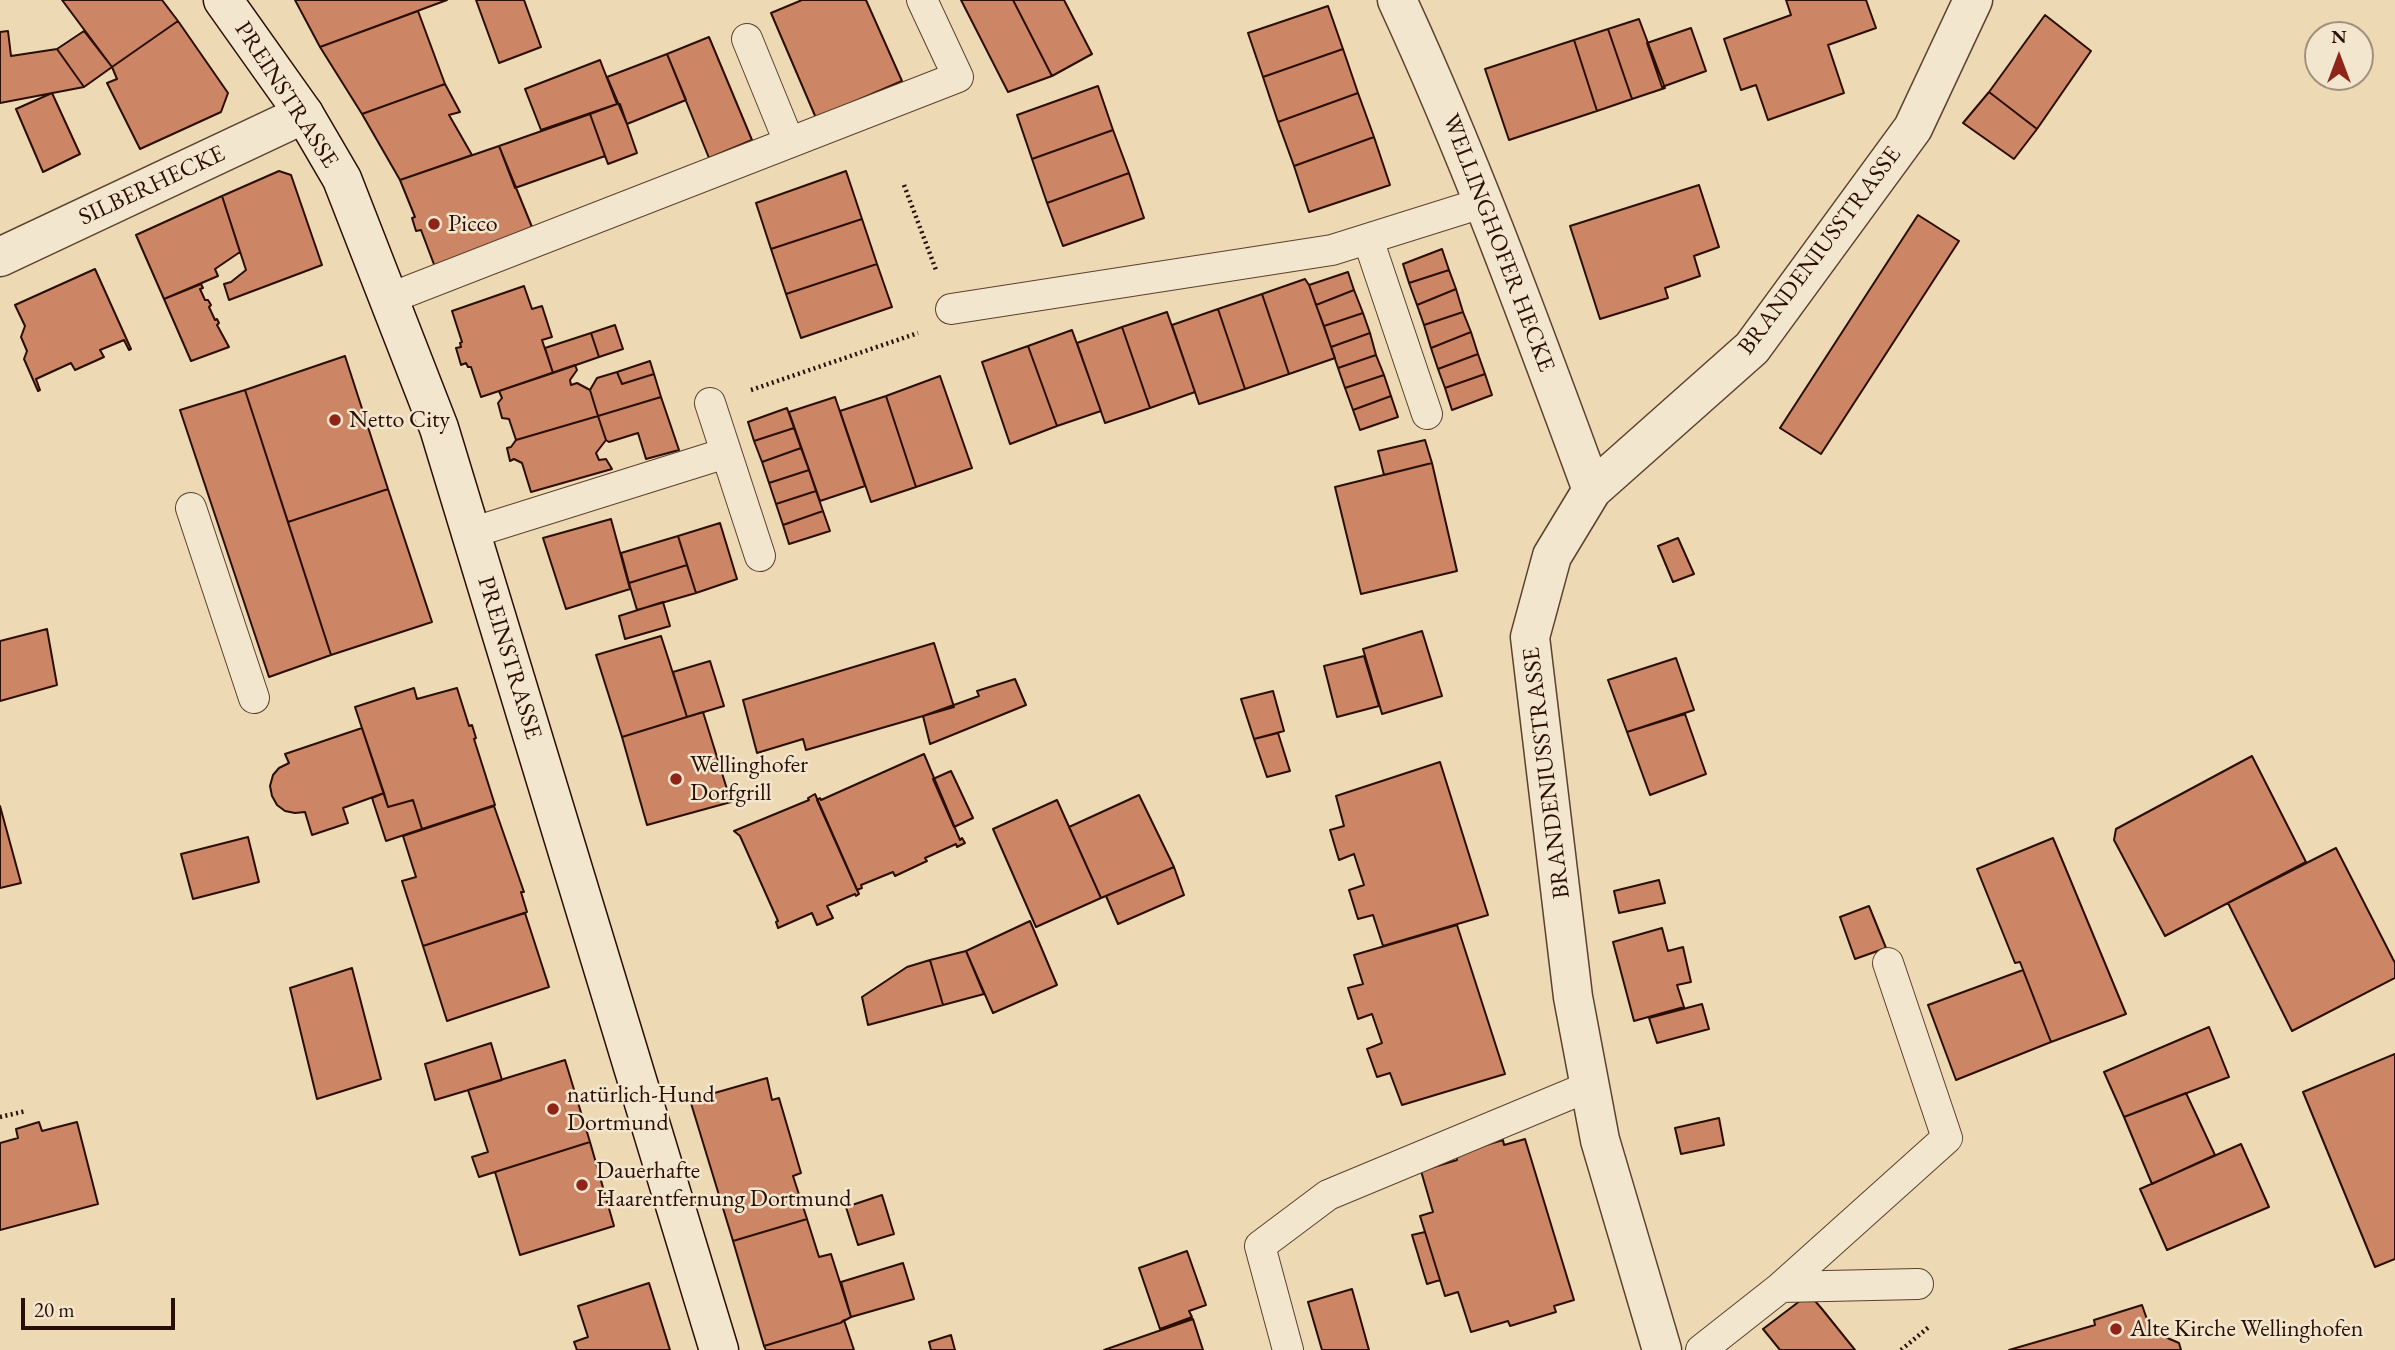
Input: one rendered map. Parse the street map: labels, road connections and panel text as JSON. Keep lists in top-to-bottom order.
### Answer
{
  "streets": {
    "street": [
      "PREINSTRASSE",
      "SILBERHECKE",
      "WELLINGHOFER HECKE",
      "BRANDENIUSSTRASSE"
    ]
  },
  "crossings": [
    ["PREINSTRASSE", "SILBERHECKE"],
    ["WELLINGHOFER HECKE", "BRANDENIUSSTRASSE"]
  ],
  "places": [
    "Picco",
    "Netto City",
    "Wellinghofer Dorfgrill",
    "natürlich-Hund Dortmund",
    "Dauerhafte Haarentfernung Dortmund",
    "Alte Kirche Wellinghofen"
  ],
  "scale_bar": "20 m",
  "north": "top"
}
